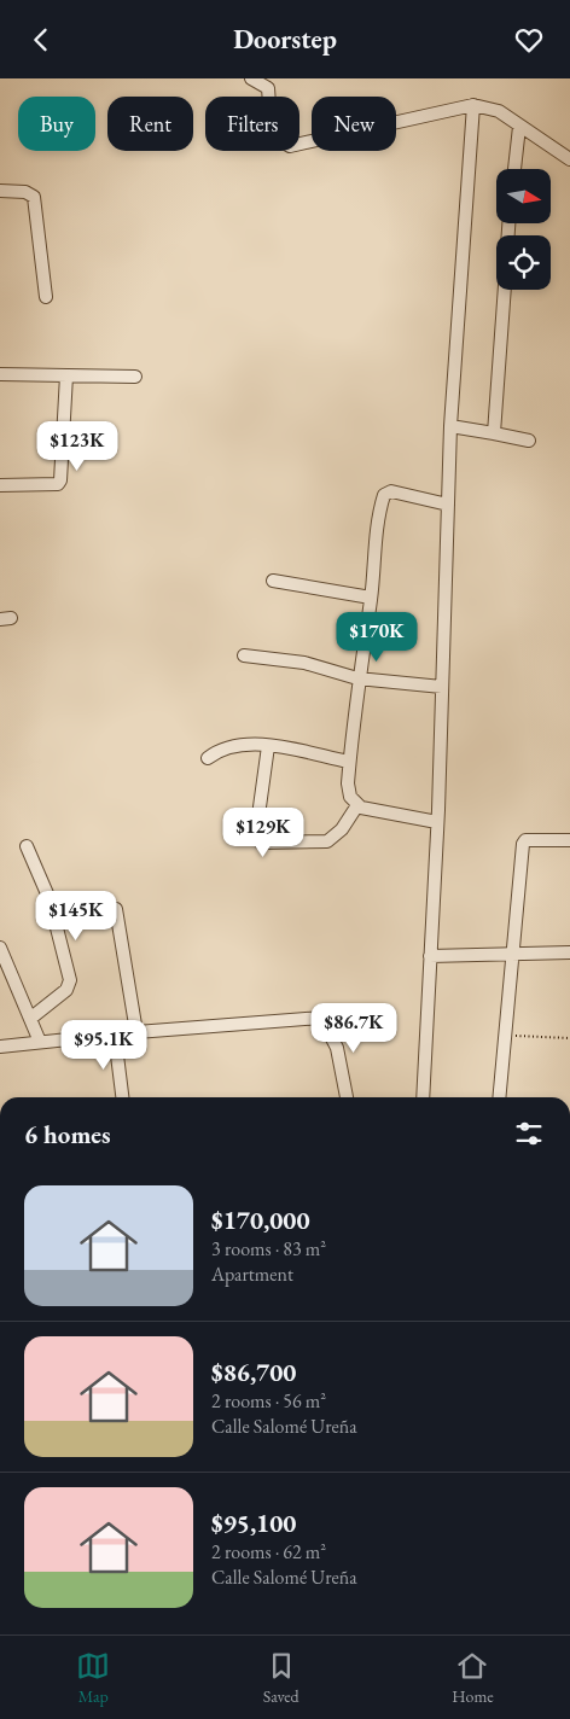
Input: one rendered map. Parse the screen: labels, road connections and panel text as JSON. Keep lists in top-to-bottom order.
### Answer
{
  "north": "right",
  "page": {
    "header": "Doorstep",
    "chip": [
      "Buy",
      "Rent",
      "Filters",
      "New"
    ],
    "price": [
      "$123K",
      "$170K",
      "$129K",
      "$145K",
      "$86.7K",
      "$95.1K"
    ],
    "heading": "6 homes",
    "list": [
      {
        "name": "$170,000",
        "note": "3 rooms · 83 m² · Apartment"
      },
      {
        "name": "$86,700",
        "note": "2 rooms · 56 m² · Calle Salomé Ureña"
      },
      {
        "name": "$95,100",
        "note": "2 rooms · 62 m² · Calle Salomé Ureña"
      }
    ],
    "tabs": ["Map", "Saved", "Home"]
  }
}
